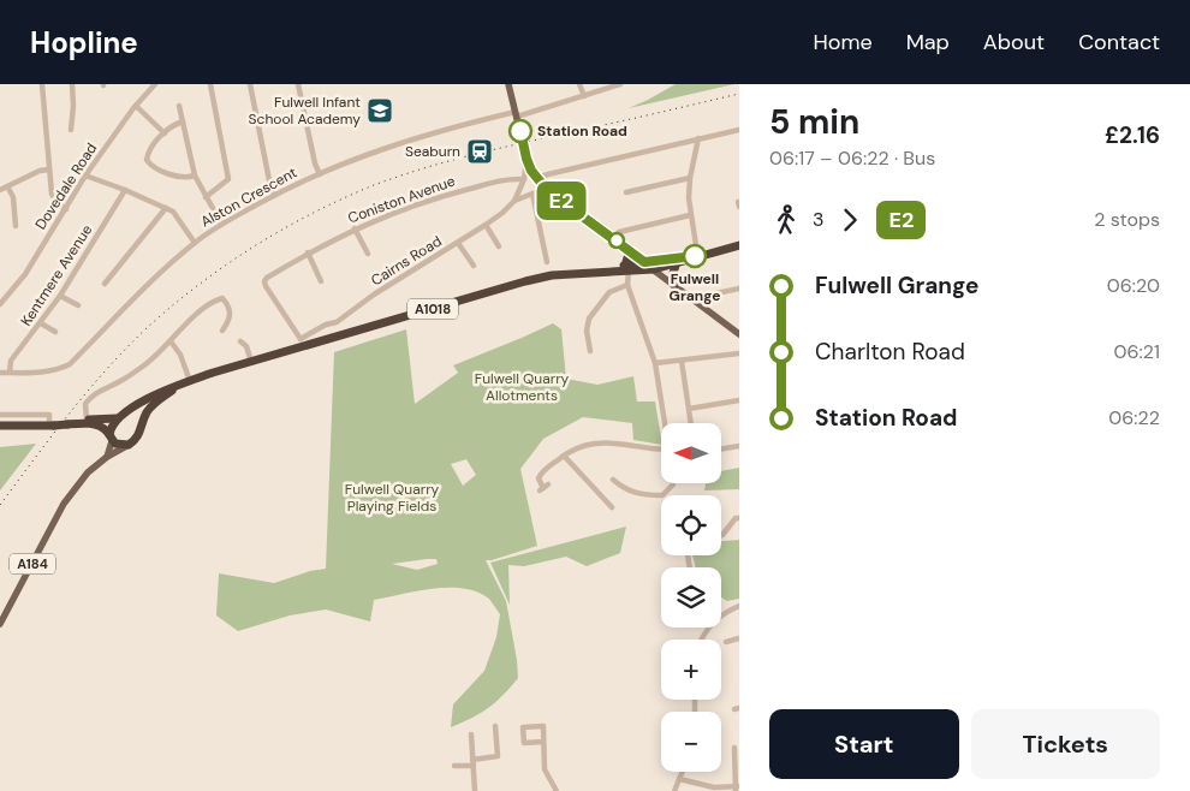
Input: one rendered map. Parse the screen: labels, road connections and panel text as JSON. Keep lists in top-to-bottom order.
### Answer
{
  "streets": {
    "highway": ["A1018"],
    "main road": ["A184"],
    "street": [
      "Dovedale Road",
      "Alston Crescent",
      "Coniston Avenue",
      "Cairns Road",
      "Kentmere Avenue"
    ]
  },
  "crossings": [
    ["Alston Crescent", "Kentmere Avenue"],
    ["Coniston Avenue", "Cairns Road"],
    ["Coniston Avenue", "A1018"],
    ["Cairns Road", "A1018"],
    ["A1018", "A184"]
  ],
  "parks": ["Fulwell Quarry Allotments", "Fulwell Quarry Playing Fields"],
  "places": {
    "school or university": ["Fulwell Infant School Academy"],
    "other": ["Station Road", "Fulwell Grange"],
    "station": ["Seaburn"]
  },
  "lines": ["bus line E2"],
  "north": "left",
  "page": {
    "header": "Hopline",
    "nav": [
      "Home",
      "Map",
      "About",
      "Contact"
    ],
    "on_map": "E2",
    "heading": ["5 min", "06:17 – 06:22 · Bus", "£2.16"],
    "legs": ["3", "E2", "2 stops"],
    "list": [
      {
        "name": "Fulwell Grange",
        "value": "06:20"
      },
      {
        "name": "Charlton Road",
        "value": "06:21"
      },
      {
        "name": "Station Road",
        "value": "06:22"
      }
    ],
    "map_buttons": ["+", "−"],
    "buttons": ["Start", "Tickets"]
  }
}
